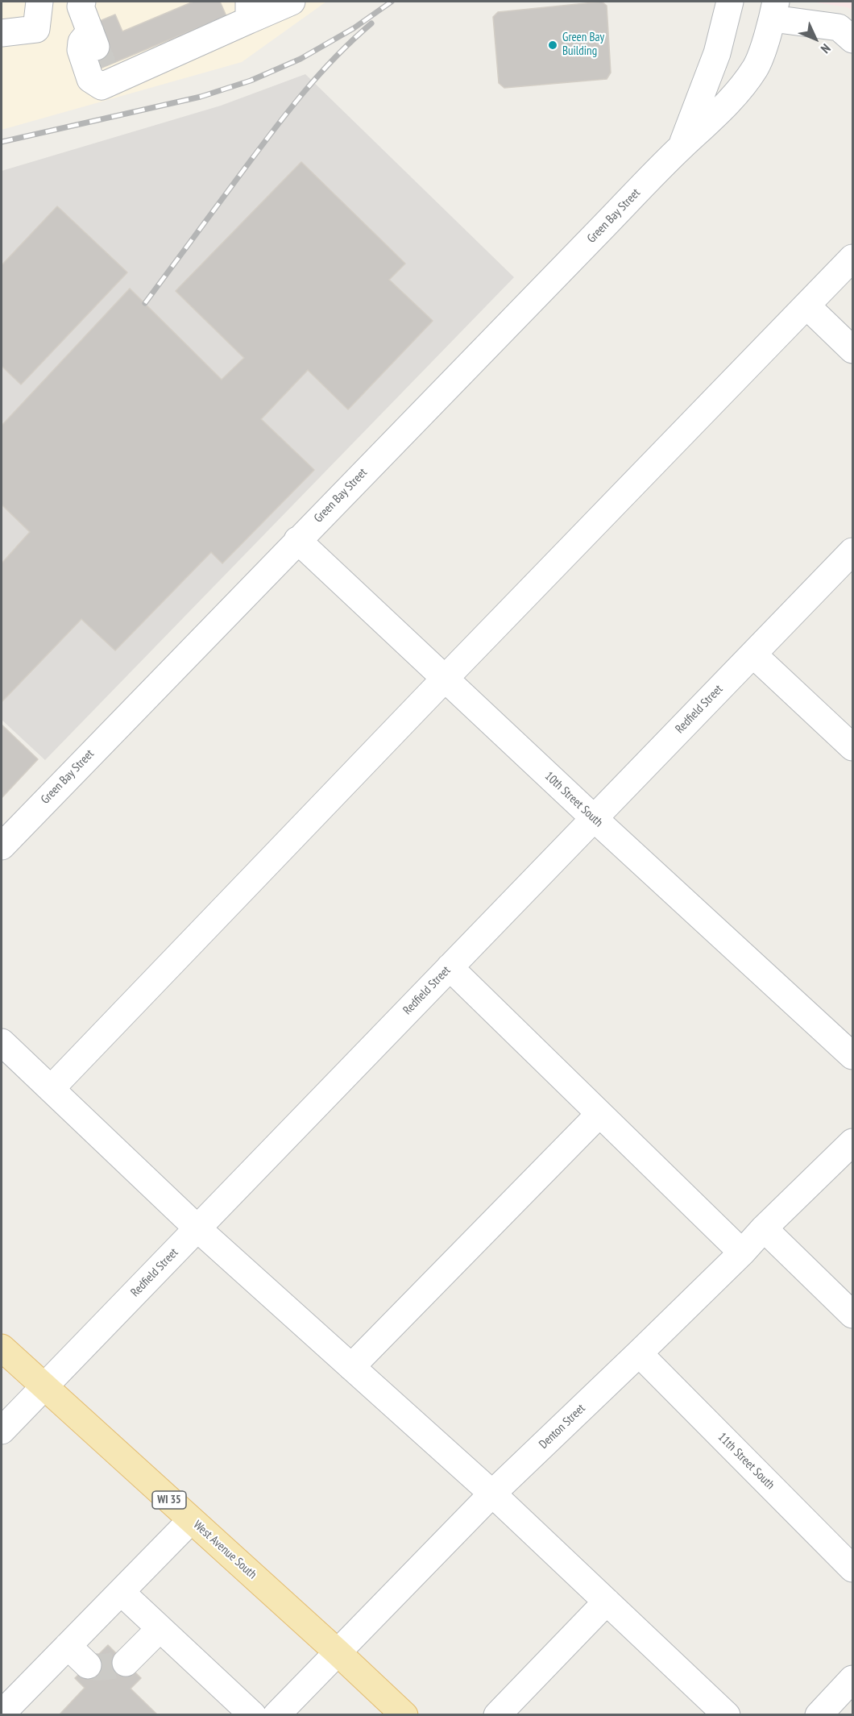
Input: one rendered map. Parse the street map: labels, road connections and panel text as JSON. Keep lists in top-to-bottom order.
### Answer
{
  "streets": {
    "main road": ["WI 35", "West Avenue South"],
    "street": [
      "Green Bay Street",
      "Redfield Street",
      "10th Street South",
      "Denton Street",
      "11th Street South"
    ]
  },
  "crossings": [
    ["Green Bay Street", "10th Street South"],
    ["Redfield Street", "10th Street South"],
    ["Redfield Street", "West Avenue South"],
    ["Denton Street", "11th Street South"],
    ["Denton Street", "West Avenue South"]
  ],
  "places": ["Green Bay Building"],
  "north": "bottom right"
}
